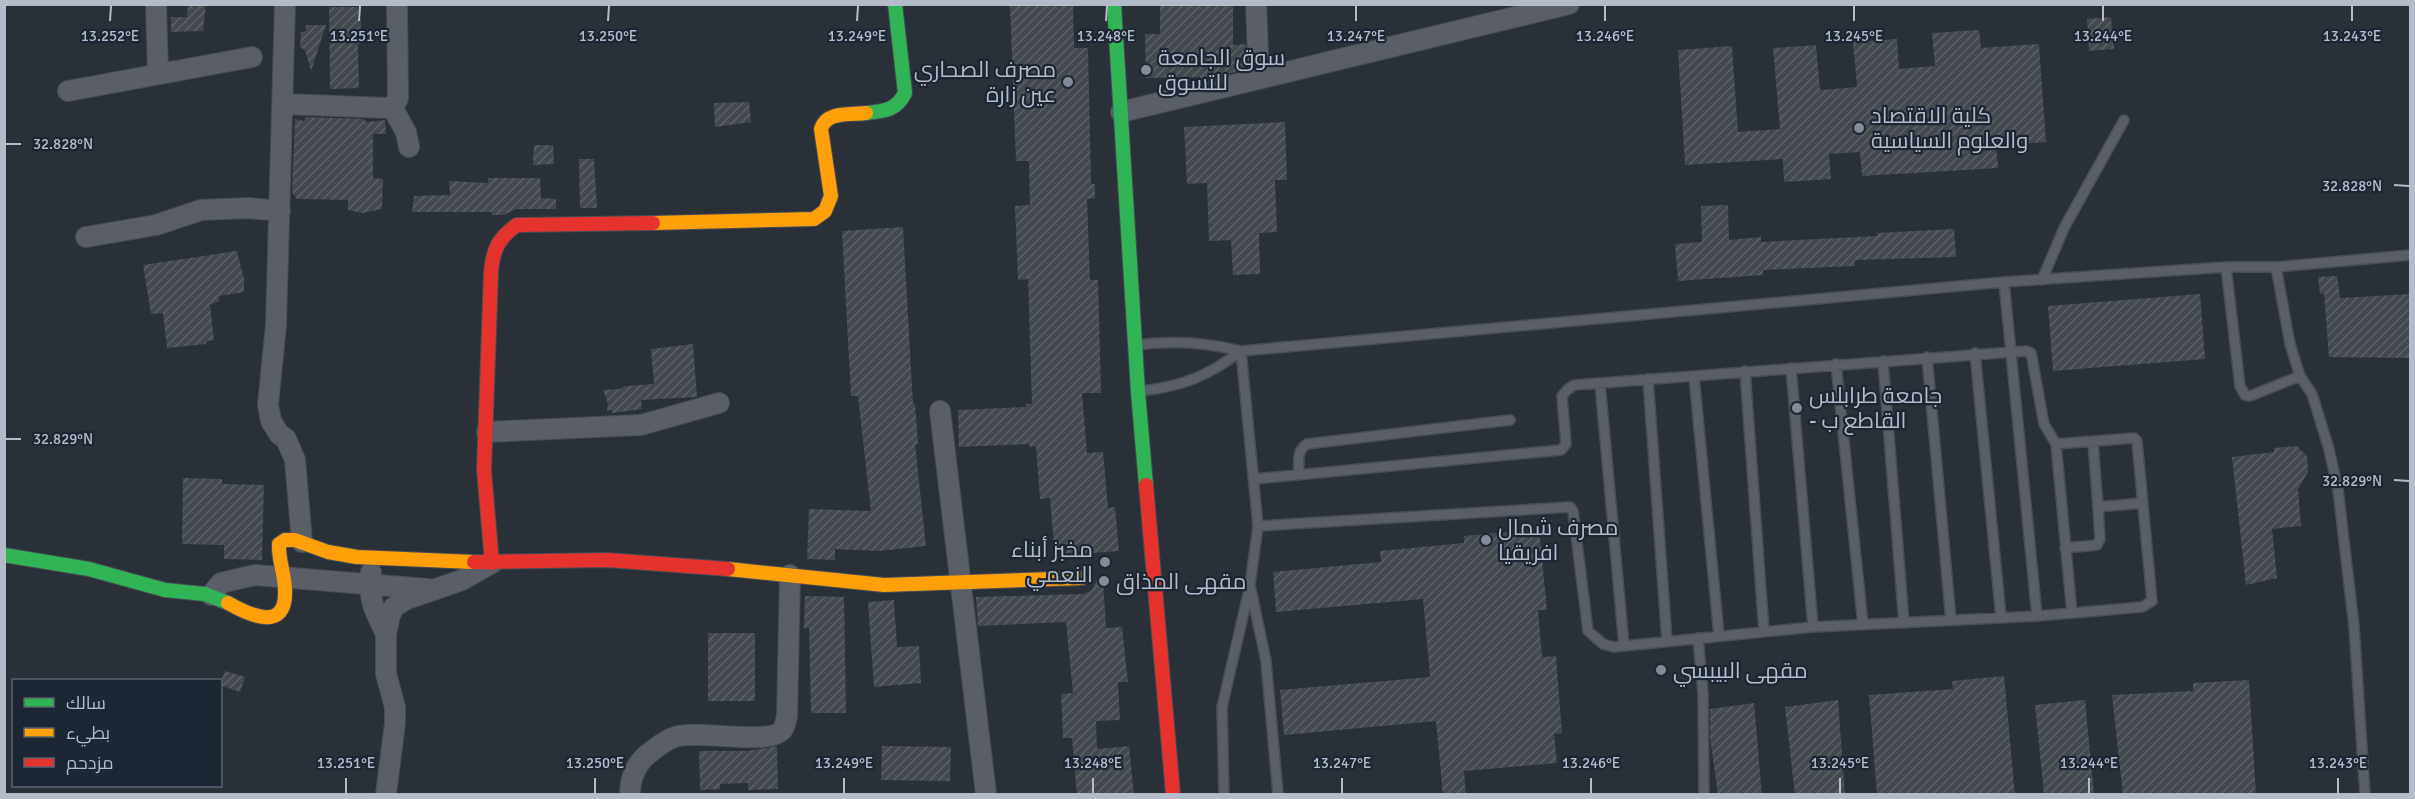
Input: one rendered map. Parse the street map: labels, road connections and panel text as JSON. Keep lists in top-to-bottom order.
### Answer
{
  "places": [
    "سوق الجامعة للتسوق",
    "مصرف الصحاري عين زارة",
    "كلية الاقتصاد والعلوم السياسية",
    "جامعة طرابلس - القاطع ب",
    "مصرف شمال افريقيا",
    "مخبز أبناء النعمي",
    "مقهى المذاق",
    "مقهى البيبسي"
  ],
  "legend": ["سالك", "بطيء", "مزدحم"],
  "coordinates": [
    "13.252°E",
    "13.251°E",
    "13.250°E",
    "13.249°E",
    "13.248°E",
    "13.247°E",
    "13.246°E",
    "13.245°E",
    "13.244°E",
    "13.243°E",
    "32.828°N",
    "32.829°N"
  ]
}
